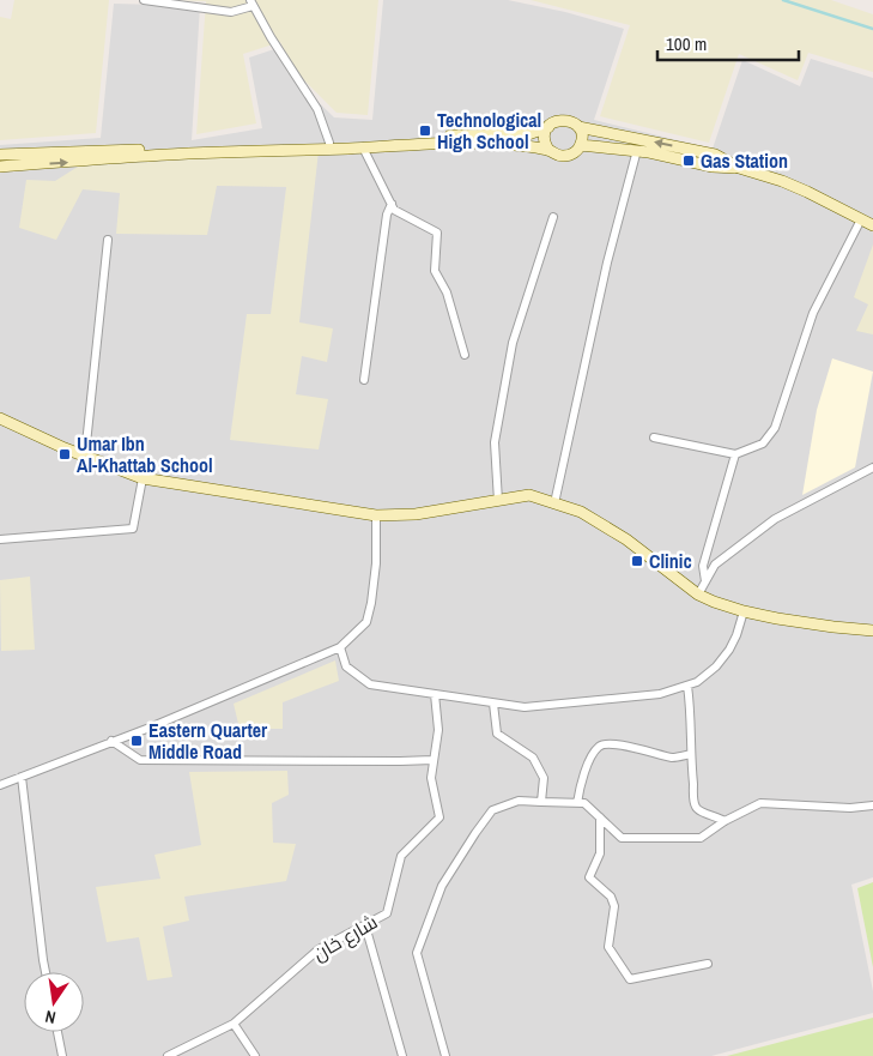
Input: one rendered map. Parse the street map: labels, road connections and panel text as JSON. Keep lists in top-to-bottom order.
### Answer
{
  "streets": {
    "street": ["شارع خان"]
  },
  "places": {
    "transit": [
      "Technological High School",
      "Gas Station",
      "Umar Ibn Al-Khattab School",
      "Clinic",
      "Eastern Quarter Middle Road"
    ]
  },
  "scale_bar": "100 m",
  "north": "bottom"
}
